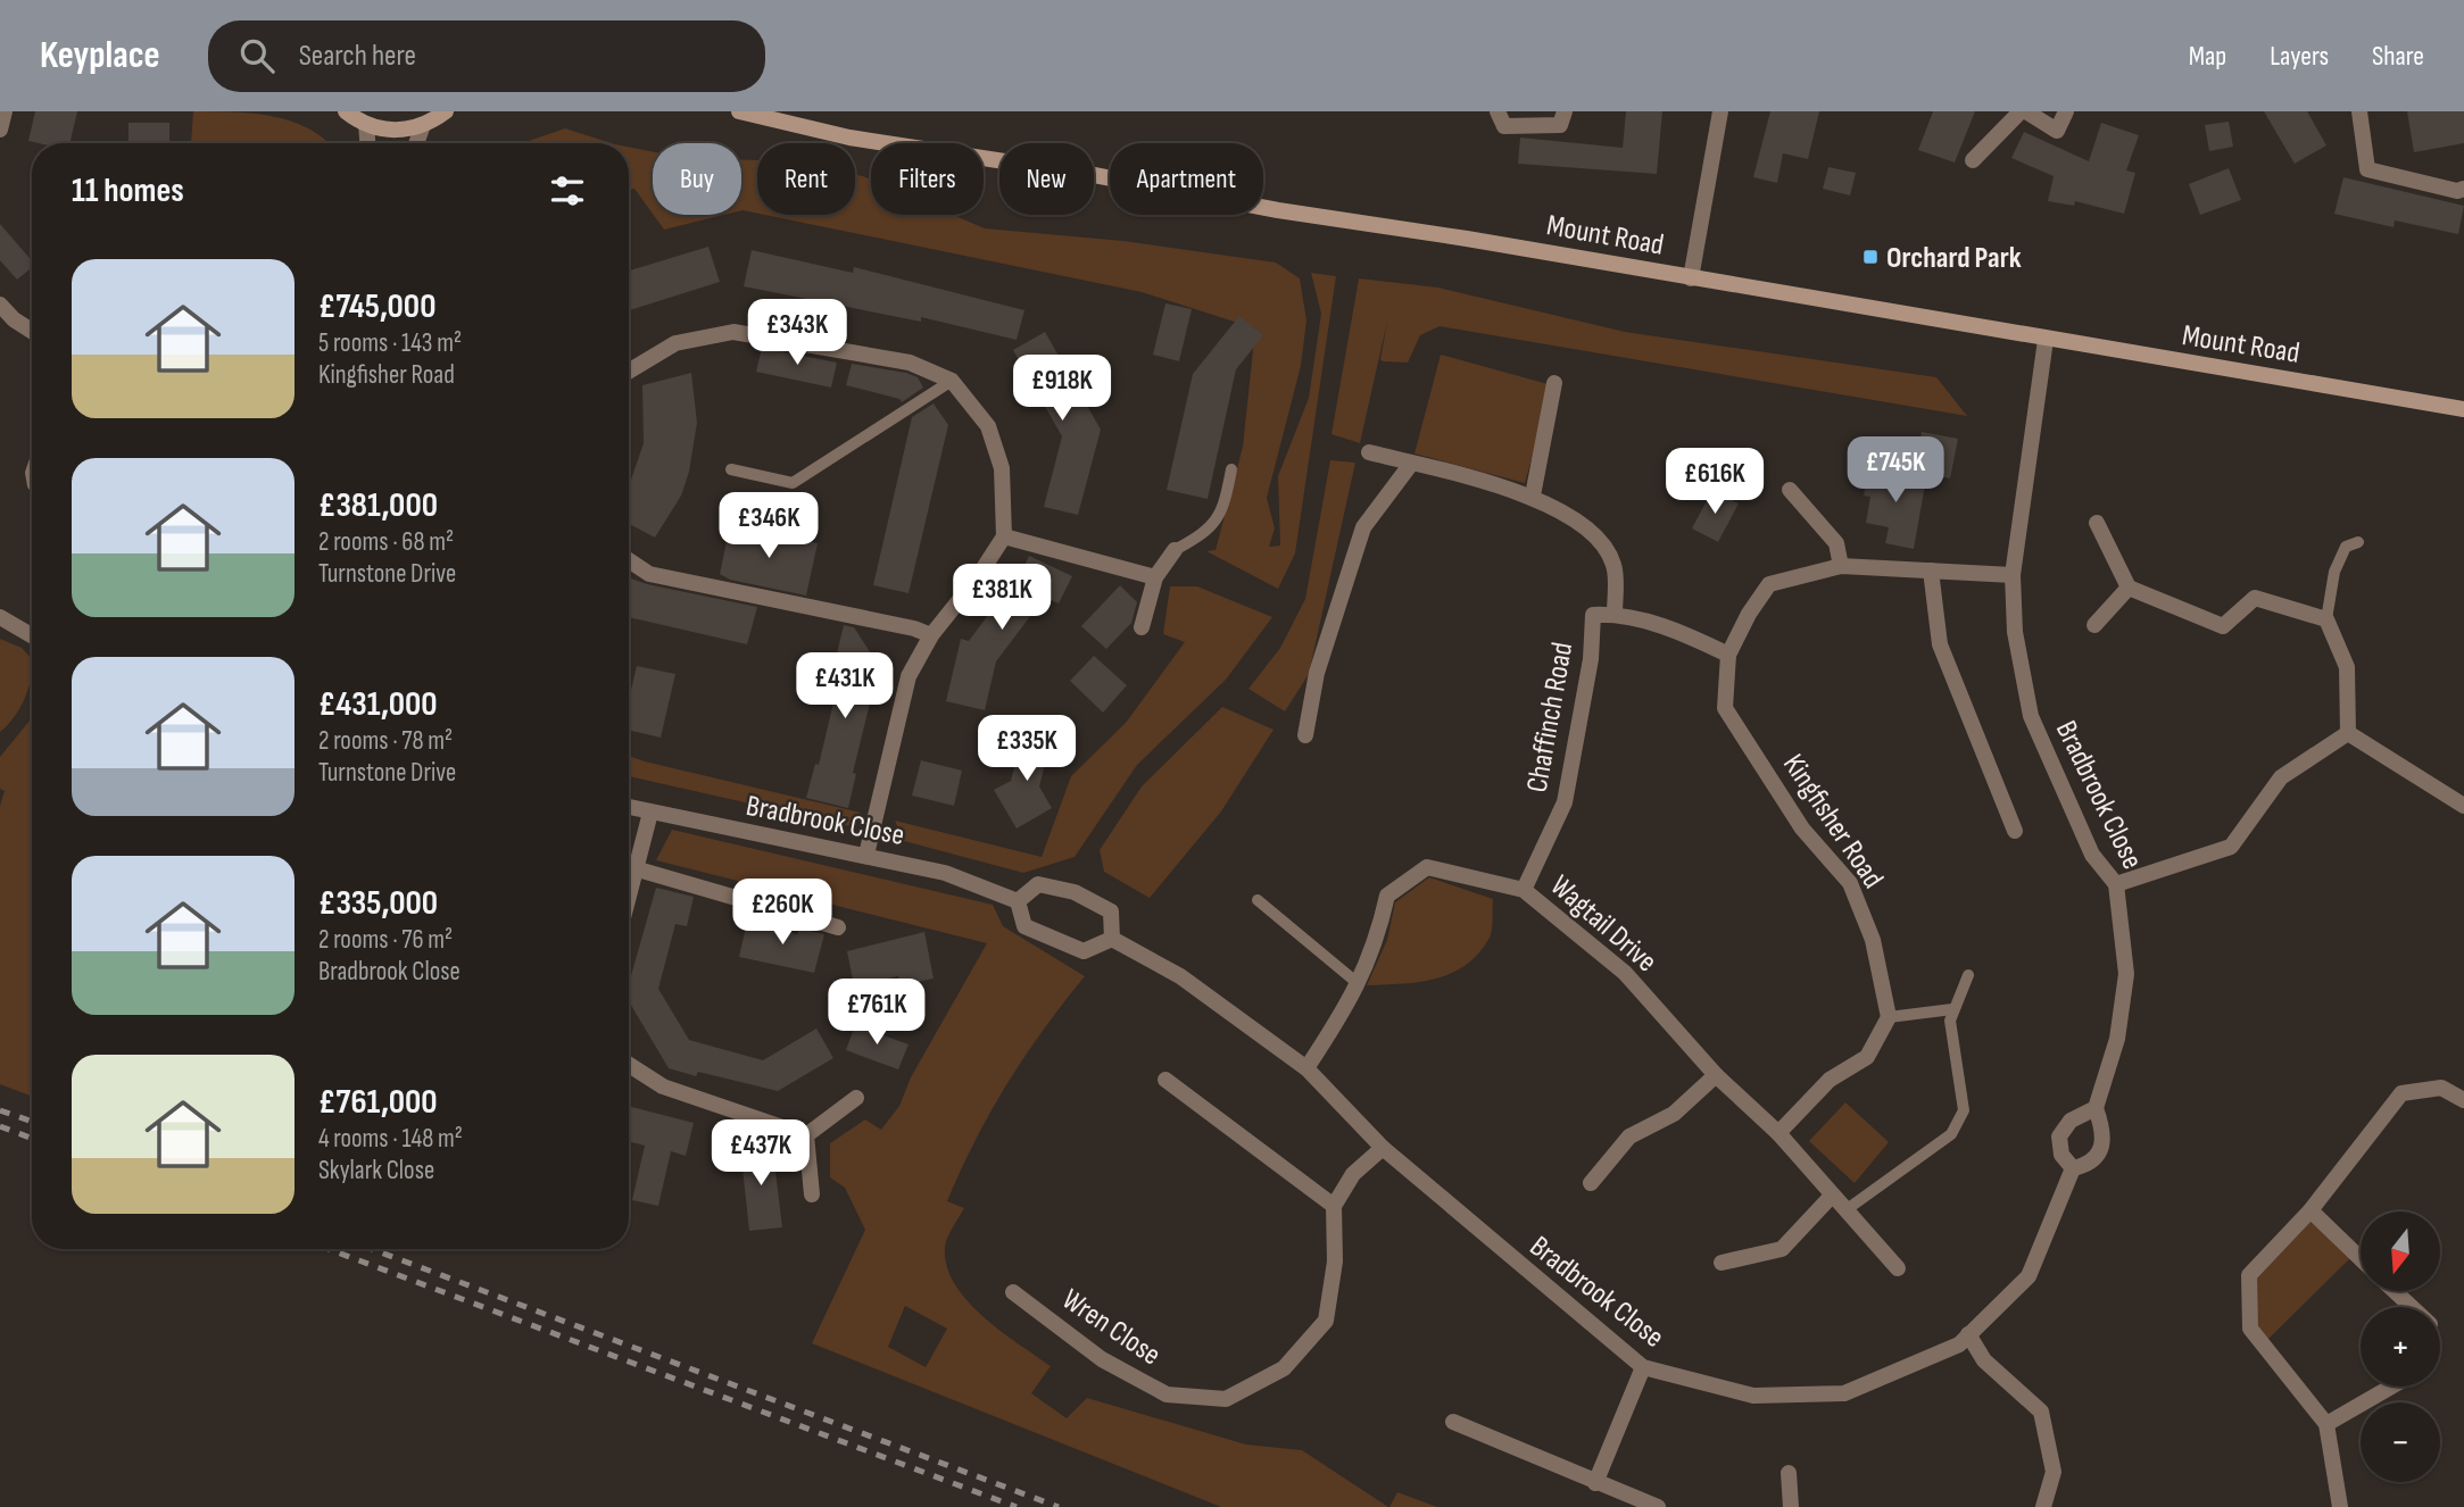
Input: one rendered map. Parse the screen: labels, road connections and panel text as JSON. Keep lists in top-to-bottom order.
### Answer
{
  "streets": {
    "street": [
      "Mount Road",
      "Chaffinch Road",
      "Bradbrook Close",
      "Kingfisher Road",
      "Wagtail Drive",
      "Wren Close"
    ]
  },
  "crossings": [
    ["Mount Road", "Bradbrook Close"],
    ["Chaffinch Road", "Wagtail Drive"],
    ["Bradbrook Close", "Kingfisher Road"],
    ["Bradbrook Close", "Wagtail Drive"]
  ],
  "places": {
    "transit": ["Orchard Park"]
  },
  "north": "bottom",
  "page": {
    "header": "Keyplace",
    "search": "Search here",
    "nav": ["Map", "Layers", "Share"],
    "chip": [
      "Buy",
      "Rent",
      "Filters",
      "New",
      "Apartment"
    ],
    "heading": "11 homes",
    "list": [
      {
        "name": "£745,000",
        "note": "5 rooms · 143 m² · Kingfisher Road"
      },
      {
        "name": "£381,000",
        "note": "2 rooms · 68 m² · Turnstone Drive"
      },
      {
        "name": "£431,000",
        "note": "2 rooms · 78 m² · Turnstone Drive"
      },
      {
        "name": "£335,000",
        "note": "2 rooms · 76 m² · Bradbrook Close"
      },
      {
        "name": "£761,000",
        "note": "4 rooms · 148 m² · Skylark Close"
      }
    ],
    "price": [
      "£343K",
      "£918K",
      "£745K",
      "£616K",
      "£346K",
      "£381K",
      "£431K",
      "£335K",
      "£260K",
      "£761K",
      "£437K"
    ],
    "map_buttons": ["+", "−"]
  }
}
